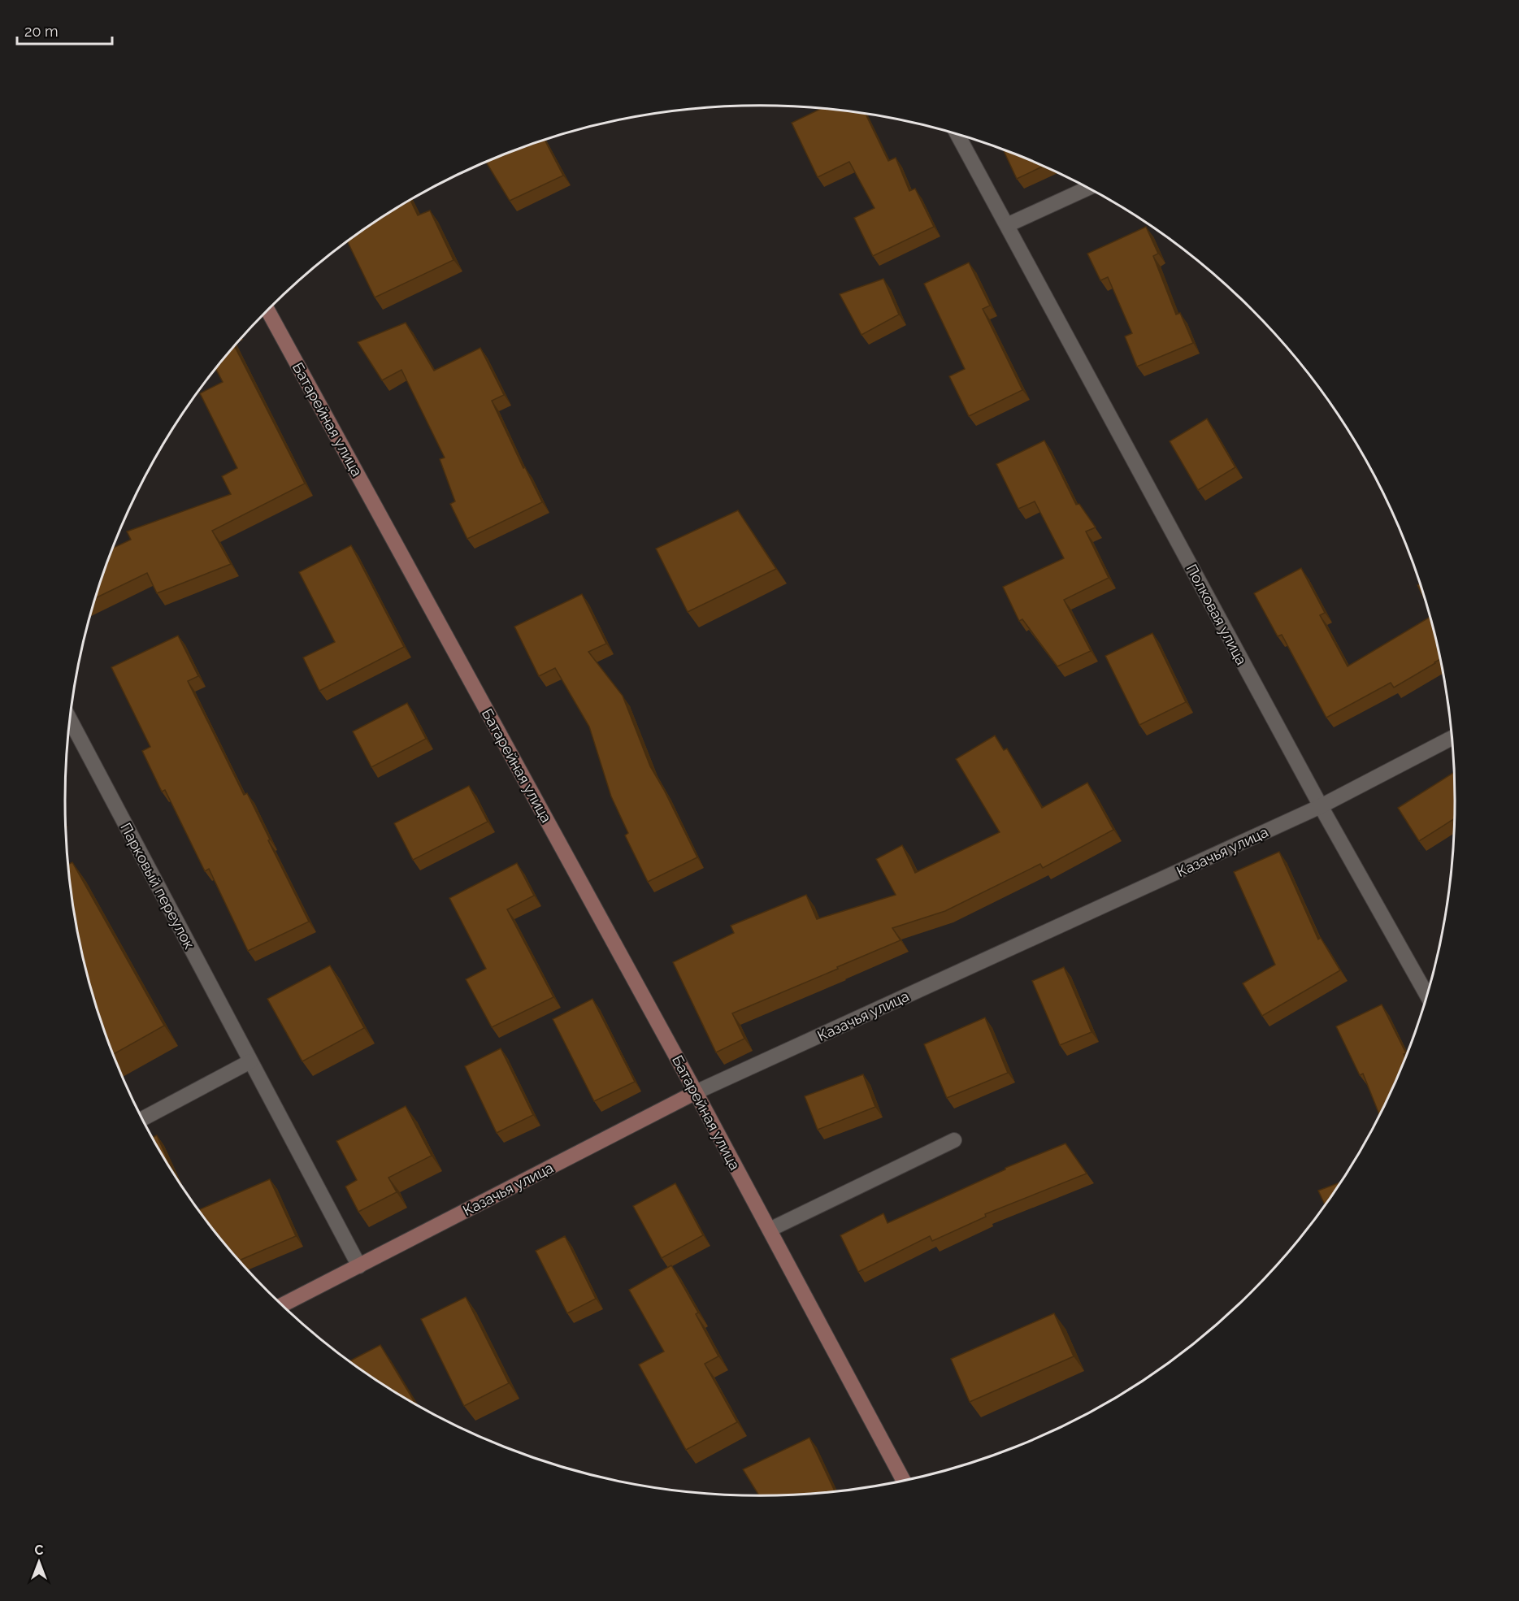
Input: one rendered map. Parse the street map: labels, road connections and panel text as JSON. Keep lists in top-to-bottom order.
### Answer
{
  "streets": {
    "street": [
      "Батарейная улица",
      "Полковая улица",
      "Казачья улица",
      "Парковый переулок"
    ]
  },
  "crossings": [
    ["Батарейная улица", "Казачья улица"],
    ["Полковая улица", "Казачья улица"],
    ["Казачья улица", "Парковый переулок"]
  ],
  "scale_bar": "20 m",
  "north": "top"
}
